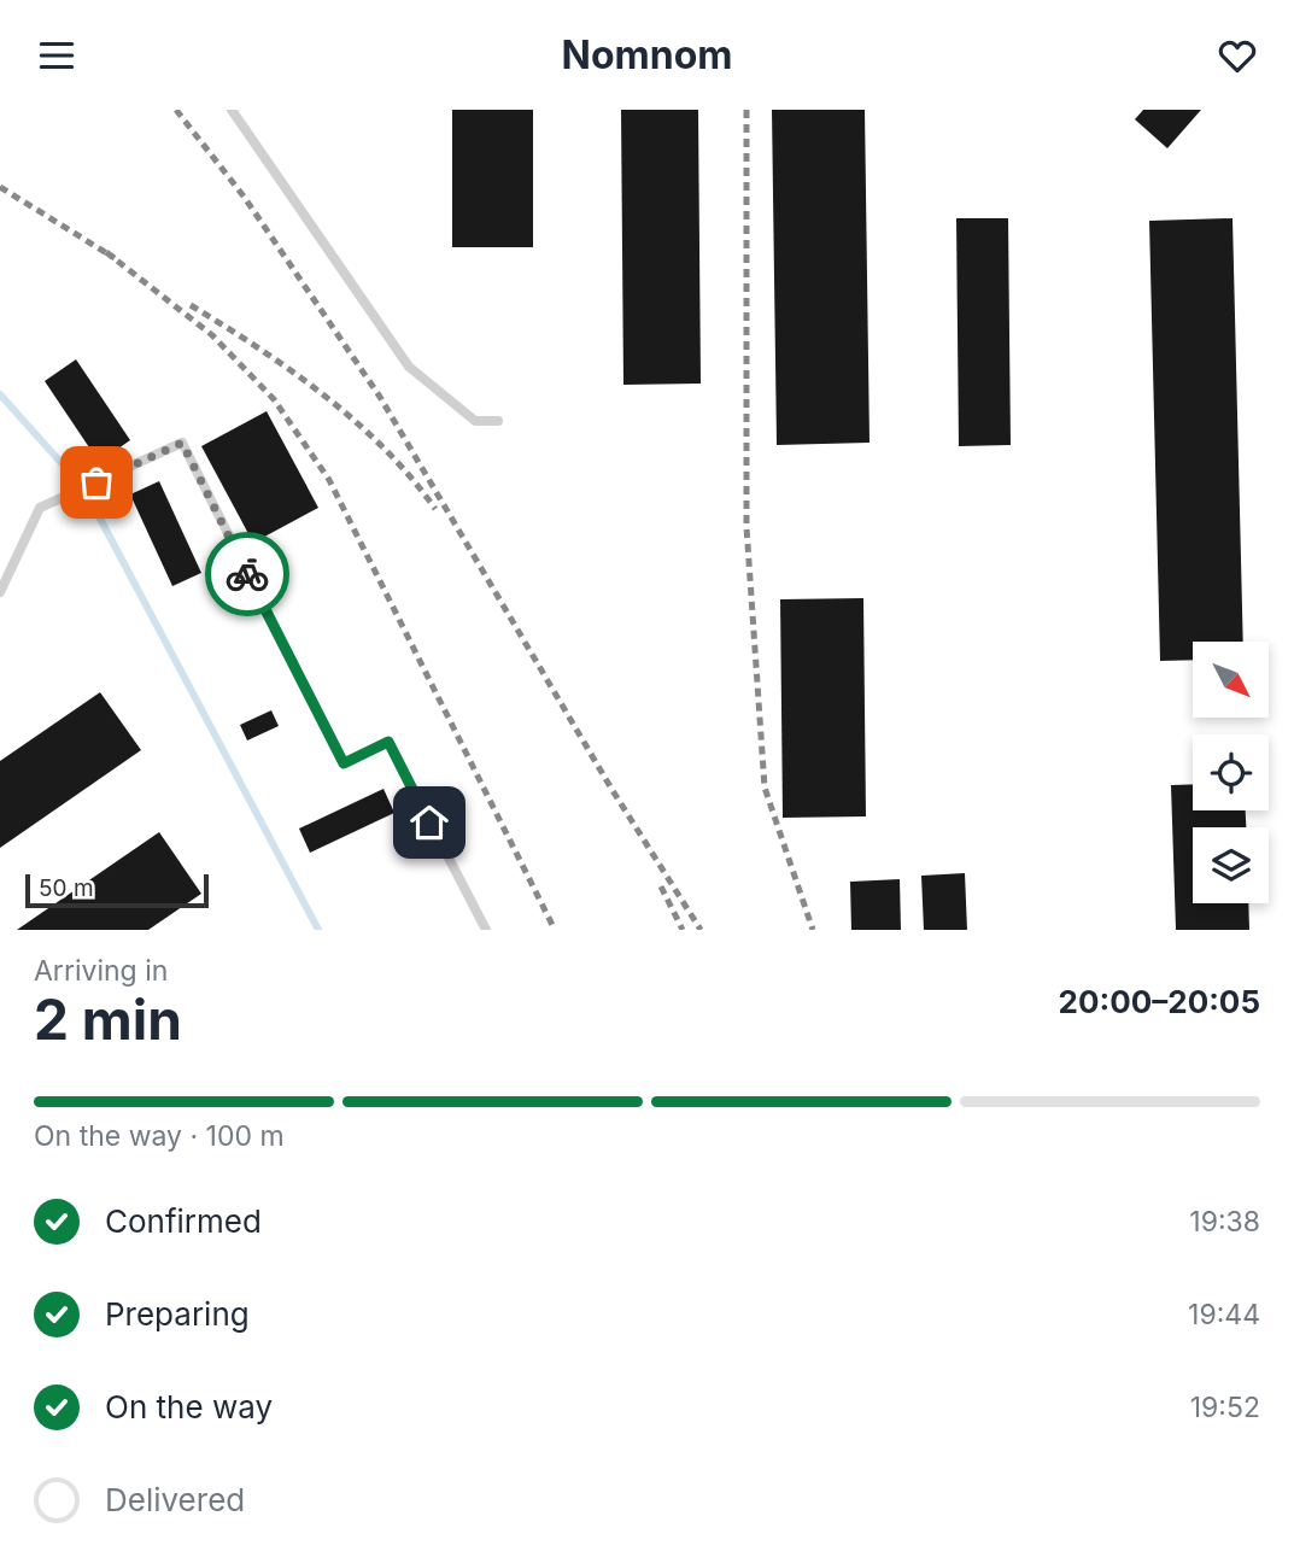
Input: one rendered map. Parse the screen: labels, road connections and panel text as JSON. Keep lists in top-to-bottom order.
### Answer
{
  "scale_bar": "50 m",
  "north": "bottom right",
  "page": {
    "header": "Nomnom",
    "scale": "50 m",
    "heading": ["2 min", "Arriving in", "20:00–20:05"],
    "bar": "On the way · 100 m",
    "list": [
      ["Confirmed", "19:38"],
      ["Preparing", "19:44"],
      ["On the way", "19:52"],
      "Delivered"
    ]
  }
}
